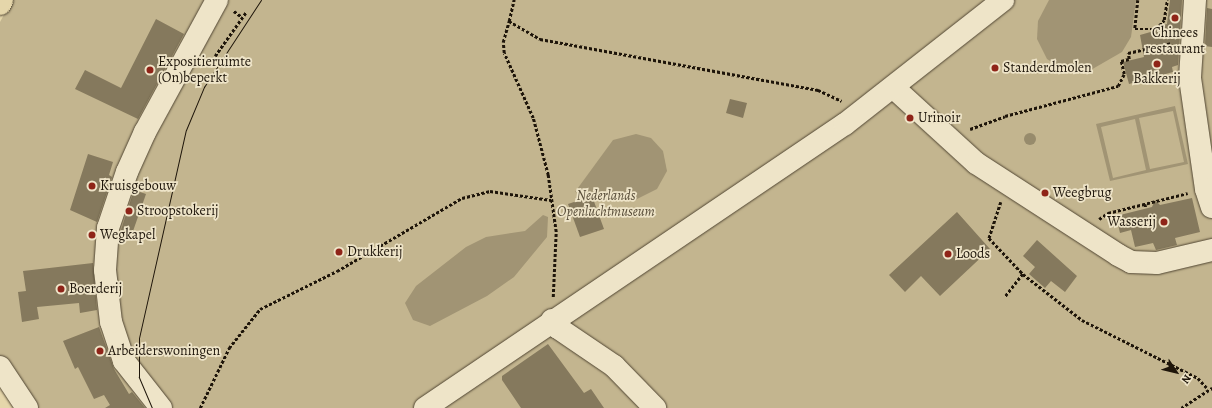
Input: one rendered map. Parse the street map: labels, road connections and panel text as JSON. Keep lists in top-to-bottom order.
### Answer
{
  "parks": ["Nederlands Openluchtmuseum"],
  "places": [
    "Chinees restaurant",
    "Bakkerij",
    "Standerdmolen",
    "Expositieruimte (On)beperkt",
    "Urinoir",
    "Kruisgebouw",
    "Weegbrug",
    "Stroopstokerij",
    "Wasserij",
    "Wegkapel",
    "Drukkerij",
    "Loods",
    "Boerderij",
    "Arbeiderswoningen"
  ],
  "north": "bottom right"
}
